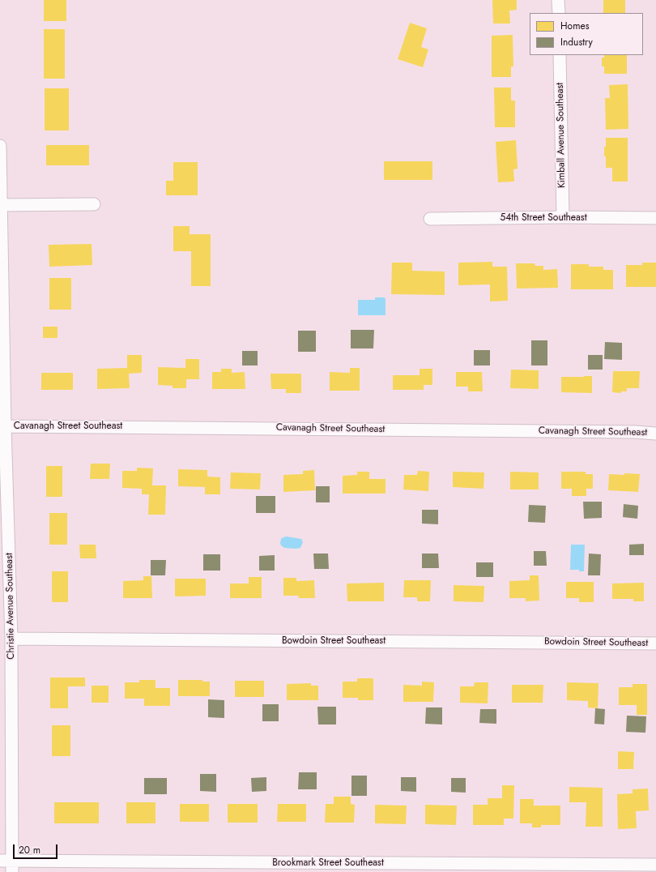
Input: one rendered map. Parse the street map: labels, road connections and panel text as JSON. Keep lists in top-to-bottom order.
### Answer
{
  "streets": {
    "street": [
      "Kimball Avenue Southeast",
      "54th Street Southeast",
      "Cavanagh Street Southeast",
      "Christie Avenue Southeast",
      "Bowdoin Street Southeast",
      "Brookmark Street Southeast"
    ]
  },
  "crossings": [
    ["Kimball Avenue Southeast", "54th Street Southeast"],
    ["Cavanagh Street Southeast", "Christie Avenue Southeast"],
    ["Christie Avenue Southeast", "Bowdoin Street Southeast"],
    ["Christie Avenue Southeast", "Brookmark Street Southeast"]
  ],
  "legend": ["Homes", "Industry"],
  "scale_bar": "20 m"
}
